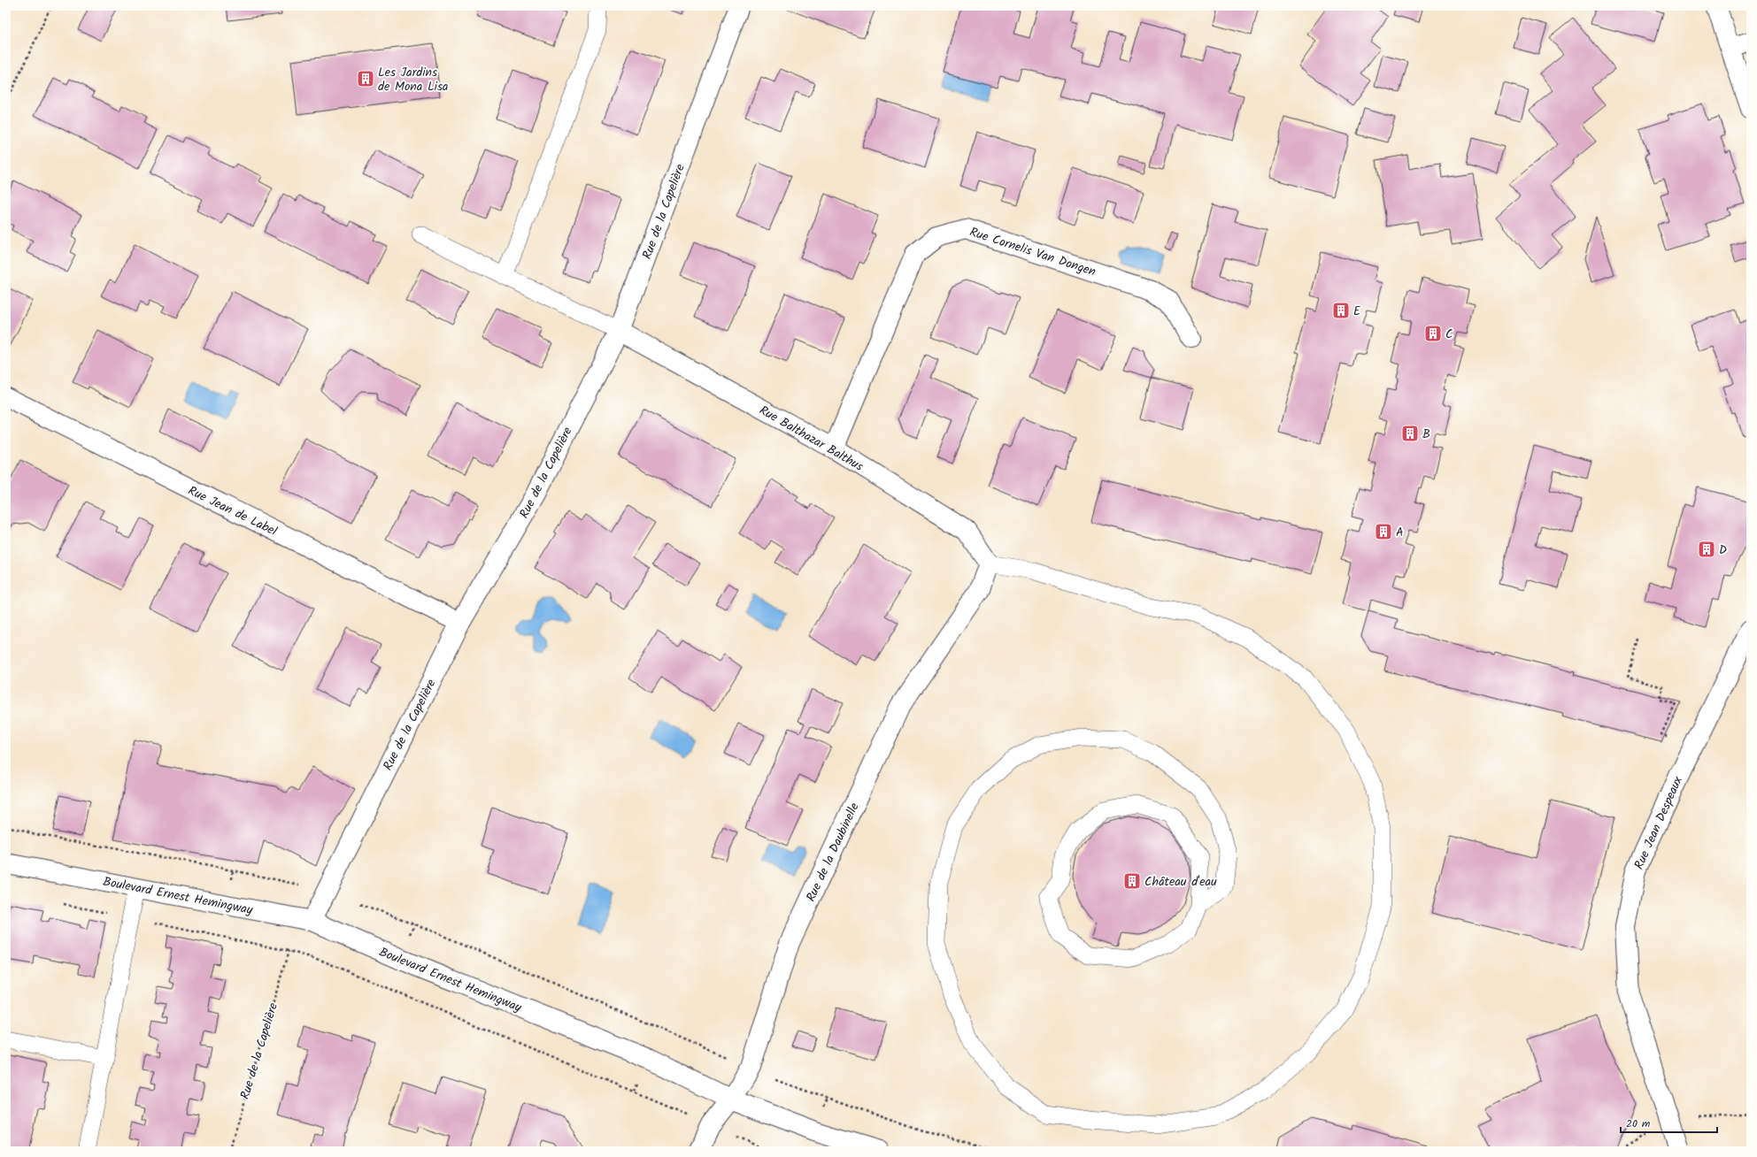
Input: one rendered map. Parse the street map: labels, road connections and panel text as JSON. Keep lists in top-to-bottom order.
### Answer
{
  "streets": {
    "street": [
      "Rue de la Capelière",
      "Rue Cornelis Van Dongen",
      "Rue Balthazar Balthus",
      "Rue Jean de Label",
      "Rue Jean Despeaux",
      "Rue de la Daubinelle",
      "Boulevard Ernest Hemingway"
    ]
  },
  "crossings": [
    ["Rue de la Capelière", "Rue Balthazar Balthus"],
    ["Rue de la Capelière", "Rue Jean de Label"],
    ["Rue de la Capelière", "Boulevard Ernest Hemingway"],
    ["Rue Cornelis Van Dongen", "Rue Balthazar Balthus"],
    ["Rue Balthazar Balthus", "Rue de la Daubinelle"],
    ["Rue de la Daubinelle", "Boulevard Ernest Hemingway"]
  ],
  "places": {
    "building": [
      "Les Jardins de Mona Lisa",
      "E",
      "C",
      "B",
      "A",
      "D",
      "Château d'eau"
    ]
  },
  "scale_bar": "20 m"
}
